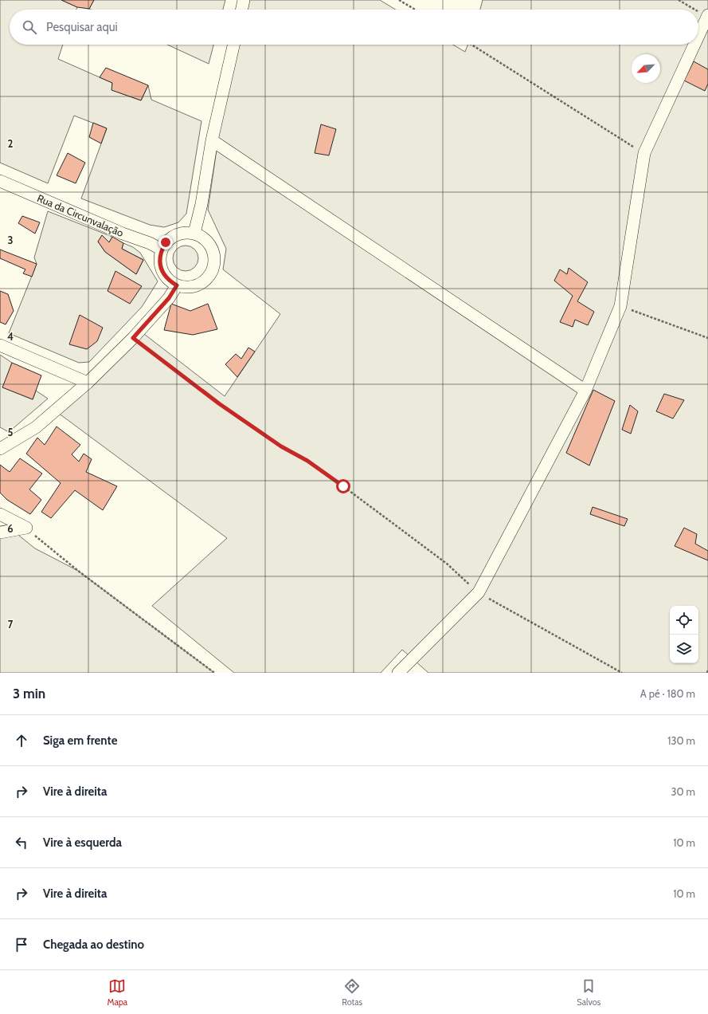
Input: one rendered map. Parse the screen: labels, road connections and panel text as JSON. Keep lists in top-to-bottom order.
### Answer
{
  "streets": {
    "street": ["Rua da Circunvalação"]
  },
  "north": "bottom left",
  "page": {
    "search": "Pesquisar aqui",
    "heading": ["3 min", "A pé · 180 m"],
    "list": [
      ["Siga em frente", "130 m"],
      ["Vire à direita", "30 m"],
      ["Vire à esquerda", "10 m"],
      ["Vire à direita", "10 m"],
      "Chegada ao destino"
    ],
    "nav": ["Mapa", "Rotas", "Salvos"]
  },
  "grid": {
    "rows": [
      "2",
      "3",
      "4",
      "5",
      "6",
      "7"
    ]
  }
}
